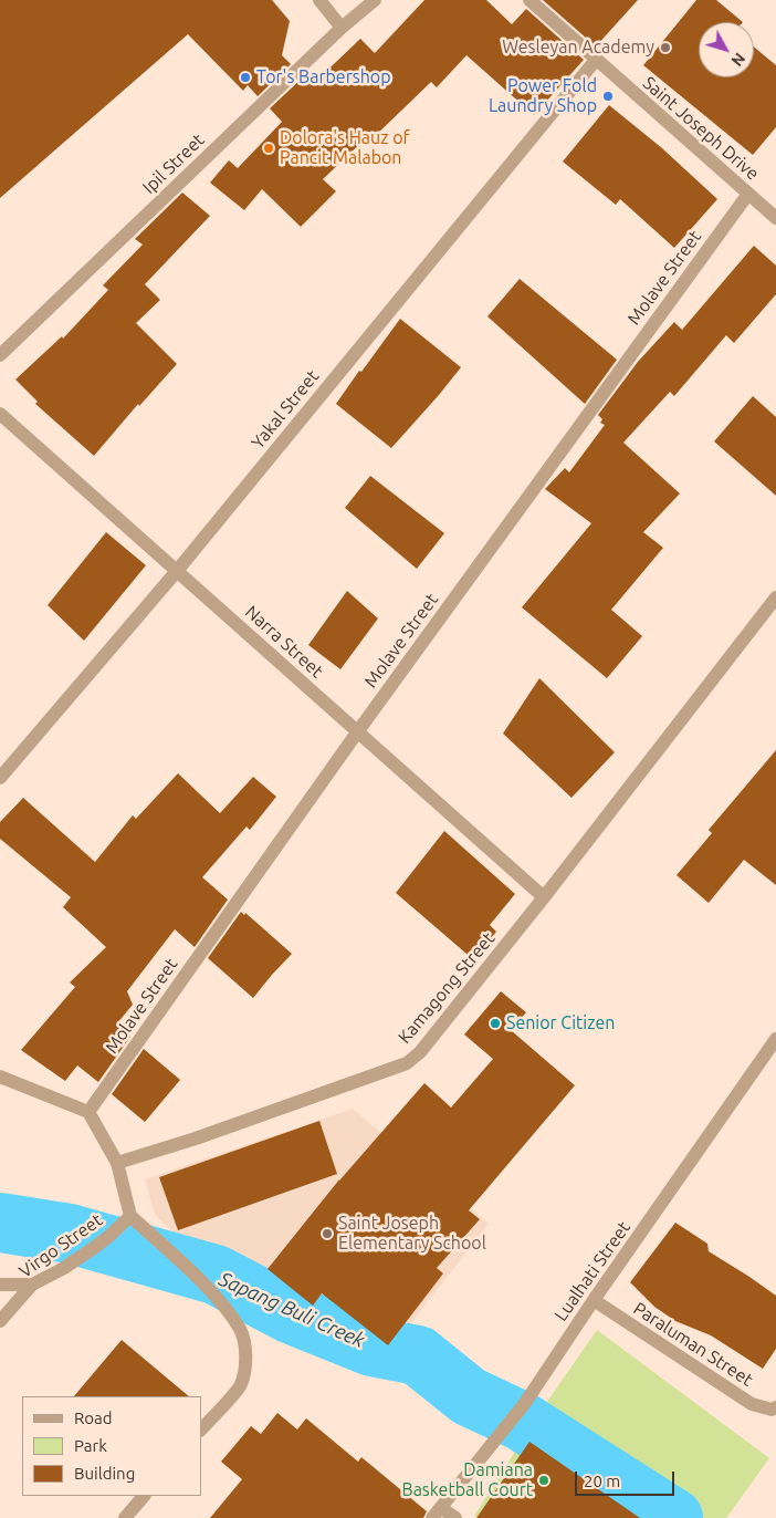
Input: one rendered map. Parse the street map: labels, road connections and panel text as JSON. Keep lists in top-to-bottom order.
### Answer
{
  "streets": {
    "street": [
      "Saint Joseph Drive",
      "Ipil Street",
      "Molave Street",
      "Yakal Street",
      "Narra Street",
      "Kamagong Street",
      "Virgo Street",
      "Lualhati Street",
      "Paraluman Street"
    ]
  },
  "crossings": [
    ["Saint Joseph Drive", "Molave Street"],
    ["Saint Joseph Drive", "Yakal Street"],
    ["Molave Street", "Narra Street"],
    ["Yakal Street", "Narra Street"],
    ["Narra Street", "Kamagong Street"],
    ["Kamagong Street", "Virgo Street"],
    ["Lualhati Street", "Paraluman Street"]
  ],
  "water": ["Sapang Buli Creek"],
  "places": [
    "Wesleyan Academy",
    "Tor's Barbershop",
    "Power Fold Laundry Shop",
    "Dolora's Hauz of Pancit Malabon",
    "Senior Citizen",
    "Saint Joseph Elementary School",
    "Damiana Basketball Court"
  ],
  "legend": ["Road", "Park", "Building"],
  "scale_bar": "20 m",
  "north": "bottom right"
}
